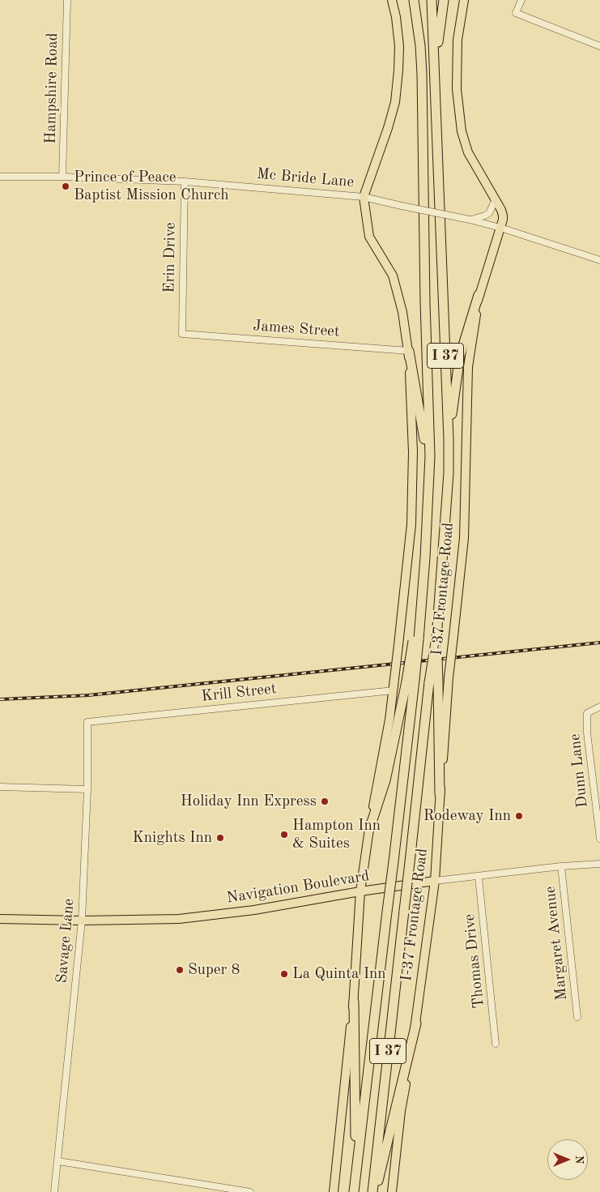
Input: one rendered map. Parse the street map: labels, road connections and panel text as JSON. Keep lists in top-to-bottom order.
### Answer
{
  "streets": {
    "highway": ["I 37"],
    "main road": ["I-37 Frontage Road", "Navigation Boulevard"],
    "street": [
      "Hampshire Road",
      "Mc Bride Lane",
      "Erin Drive",
      "James Street",
      "Krill Street",
      "Dunn Lane",
      "Savage Lane",
      "Margaret Avenue",
      "Thomas Drive"
    ]
  },
  "crossings": [
    ["Hampshire Road", "Mc Bride Lane"],
    ["Mc Bride Lane", "Erin Drive"],
    ["Mc Bride Lane", "I-37 Frontage Road"],
    ["Erin Drive", "James Street"],
    ["I-37 Frontage Road", "Navigation Boulevard"],
    ["Krill Street", "Savage Lane"],
    ["Navigation Boulevard", "Savage Lane"],
    ["Navigation Boulevard", "Margaret Avenue"],
    ["Navigation Boulevard", "Thomas Drive"]
  ],
  "places": [
    "Prince of Peace Baptist Mission Church",
    "Holiday Inn Express",
    "Rodeway Inn",
    "Hampton Inn & Suites",
    "Knights Inn",
    "Super 8",
    "La Quinta Inn"
  ],
  "north": "right"
}
